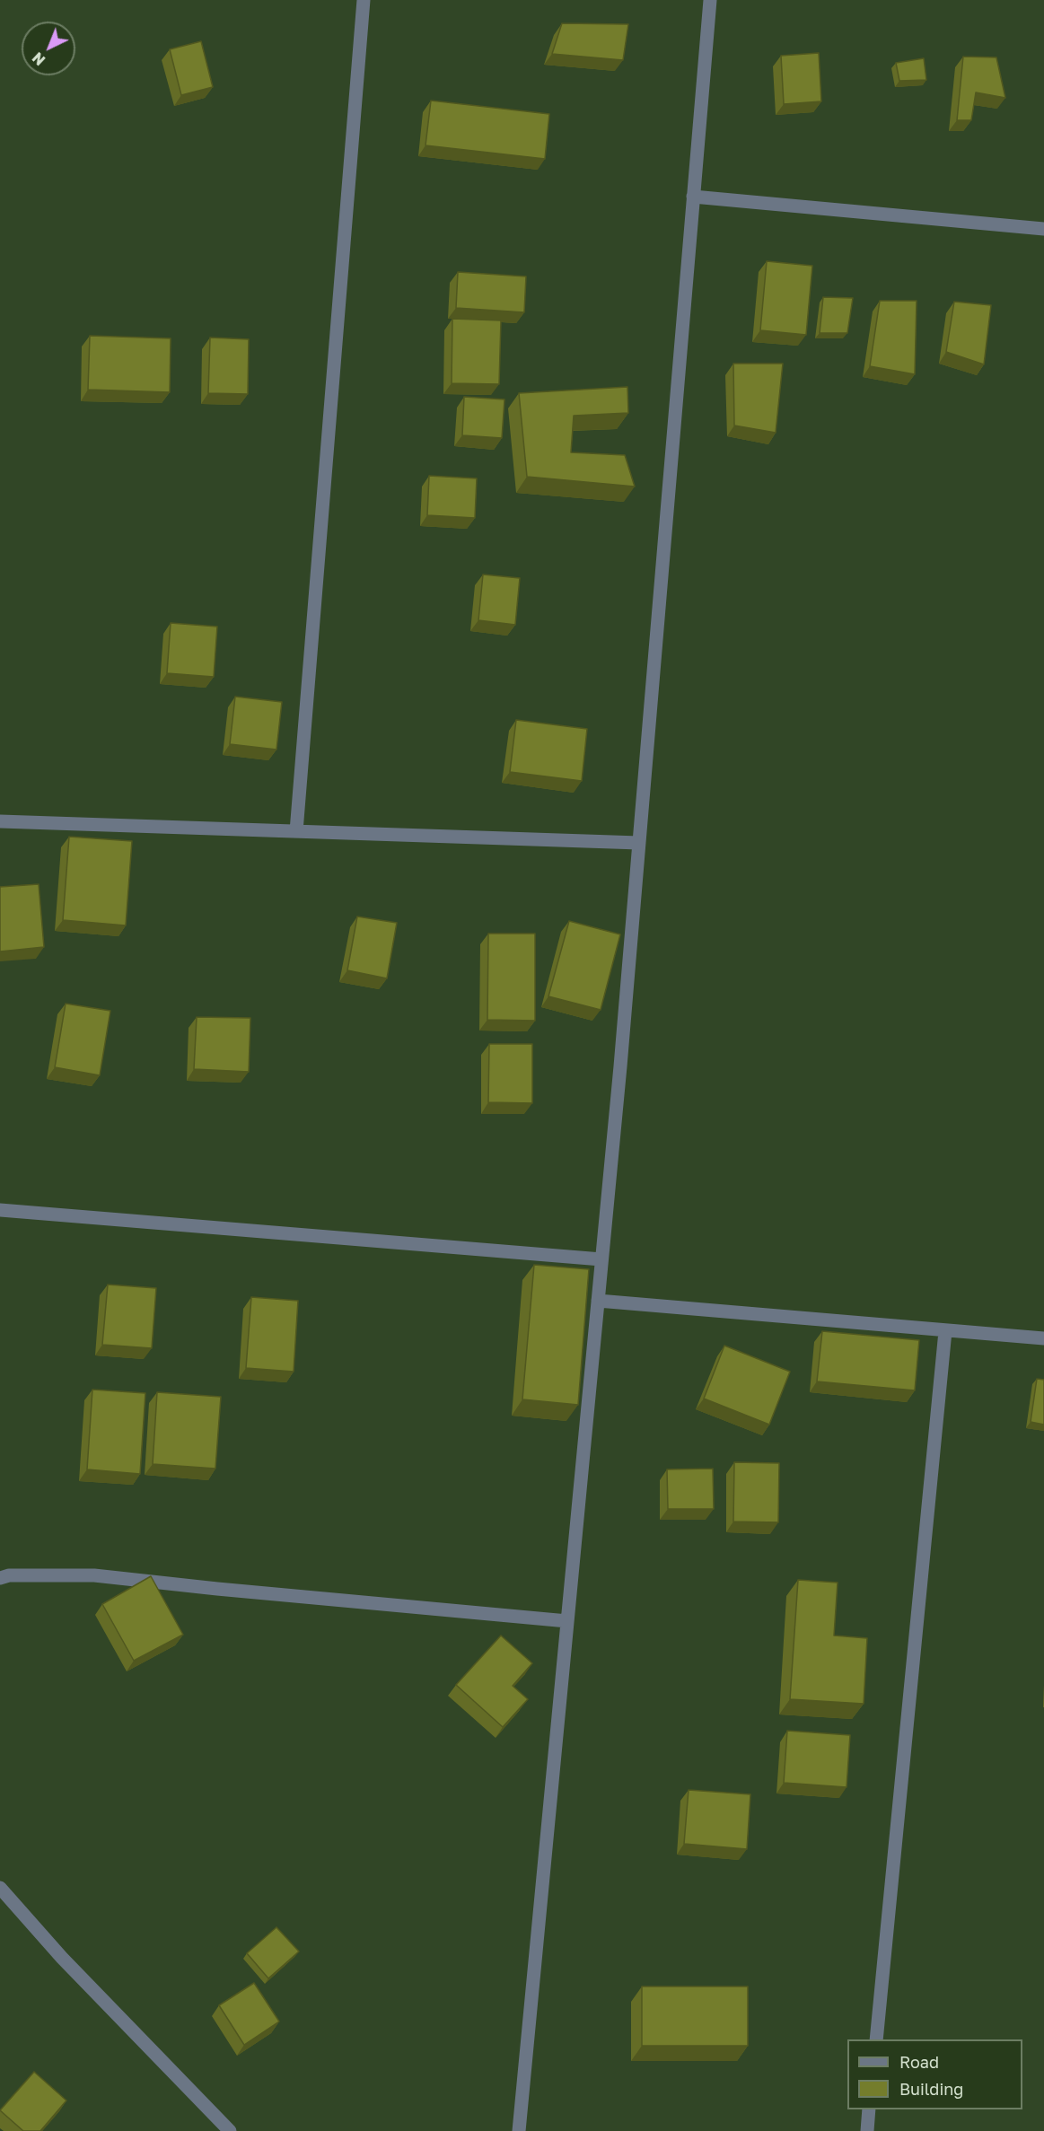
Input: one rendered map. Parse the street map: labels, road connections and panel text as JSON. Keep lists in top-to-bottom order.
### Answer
{
  "legend": ["Road", "Building"],
  "north": "bottom left"
}
